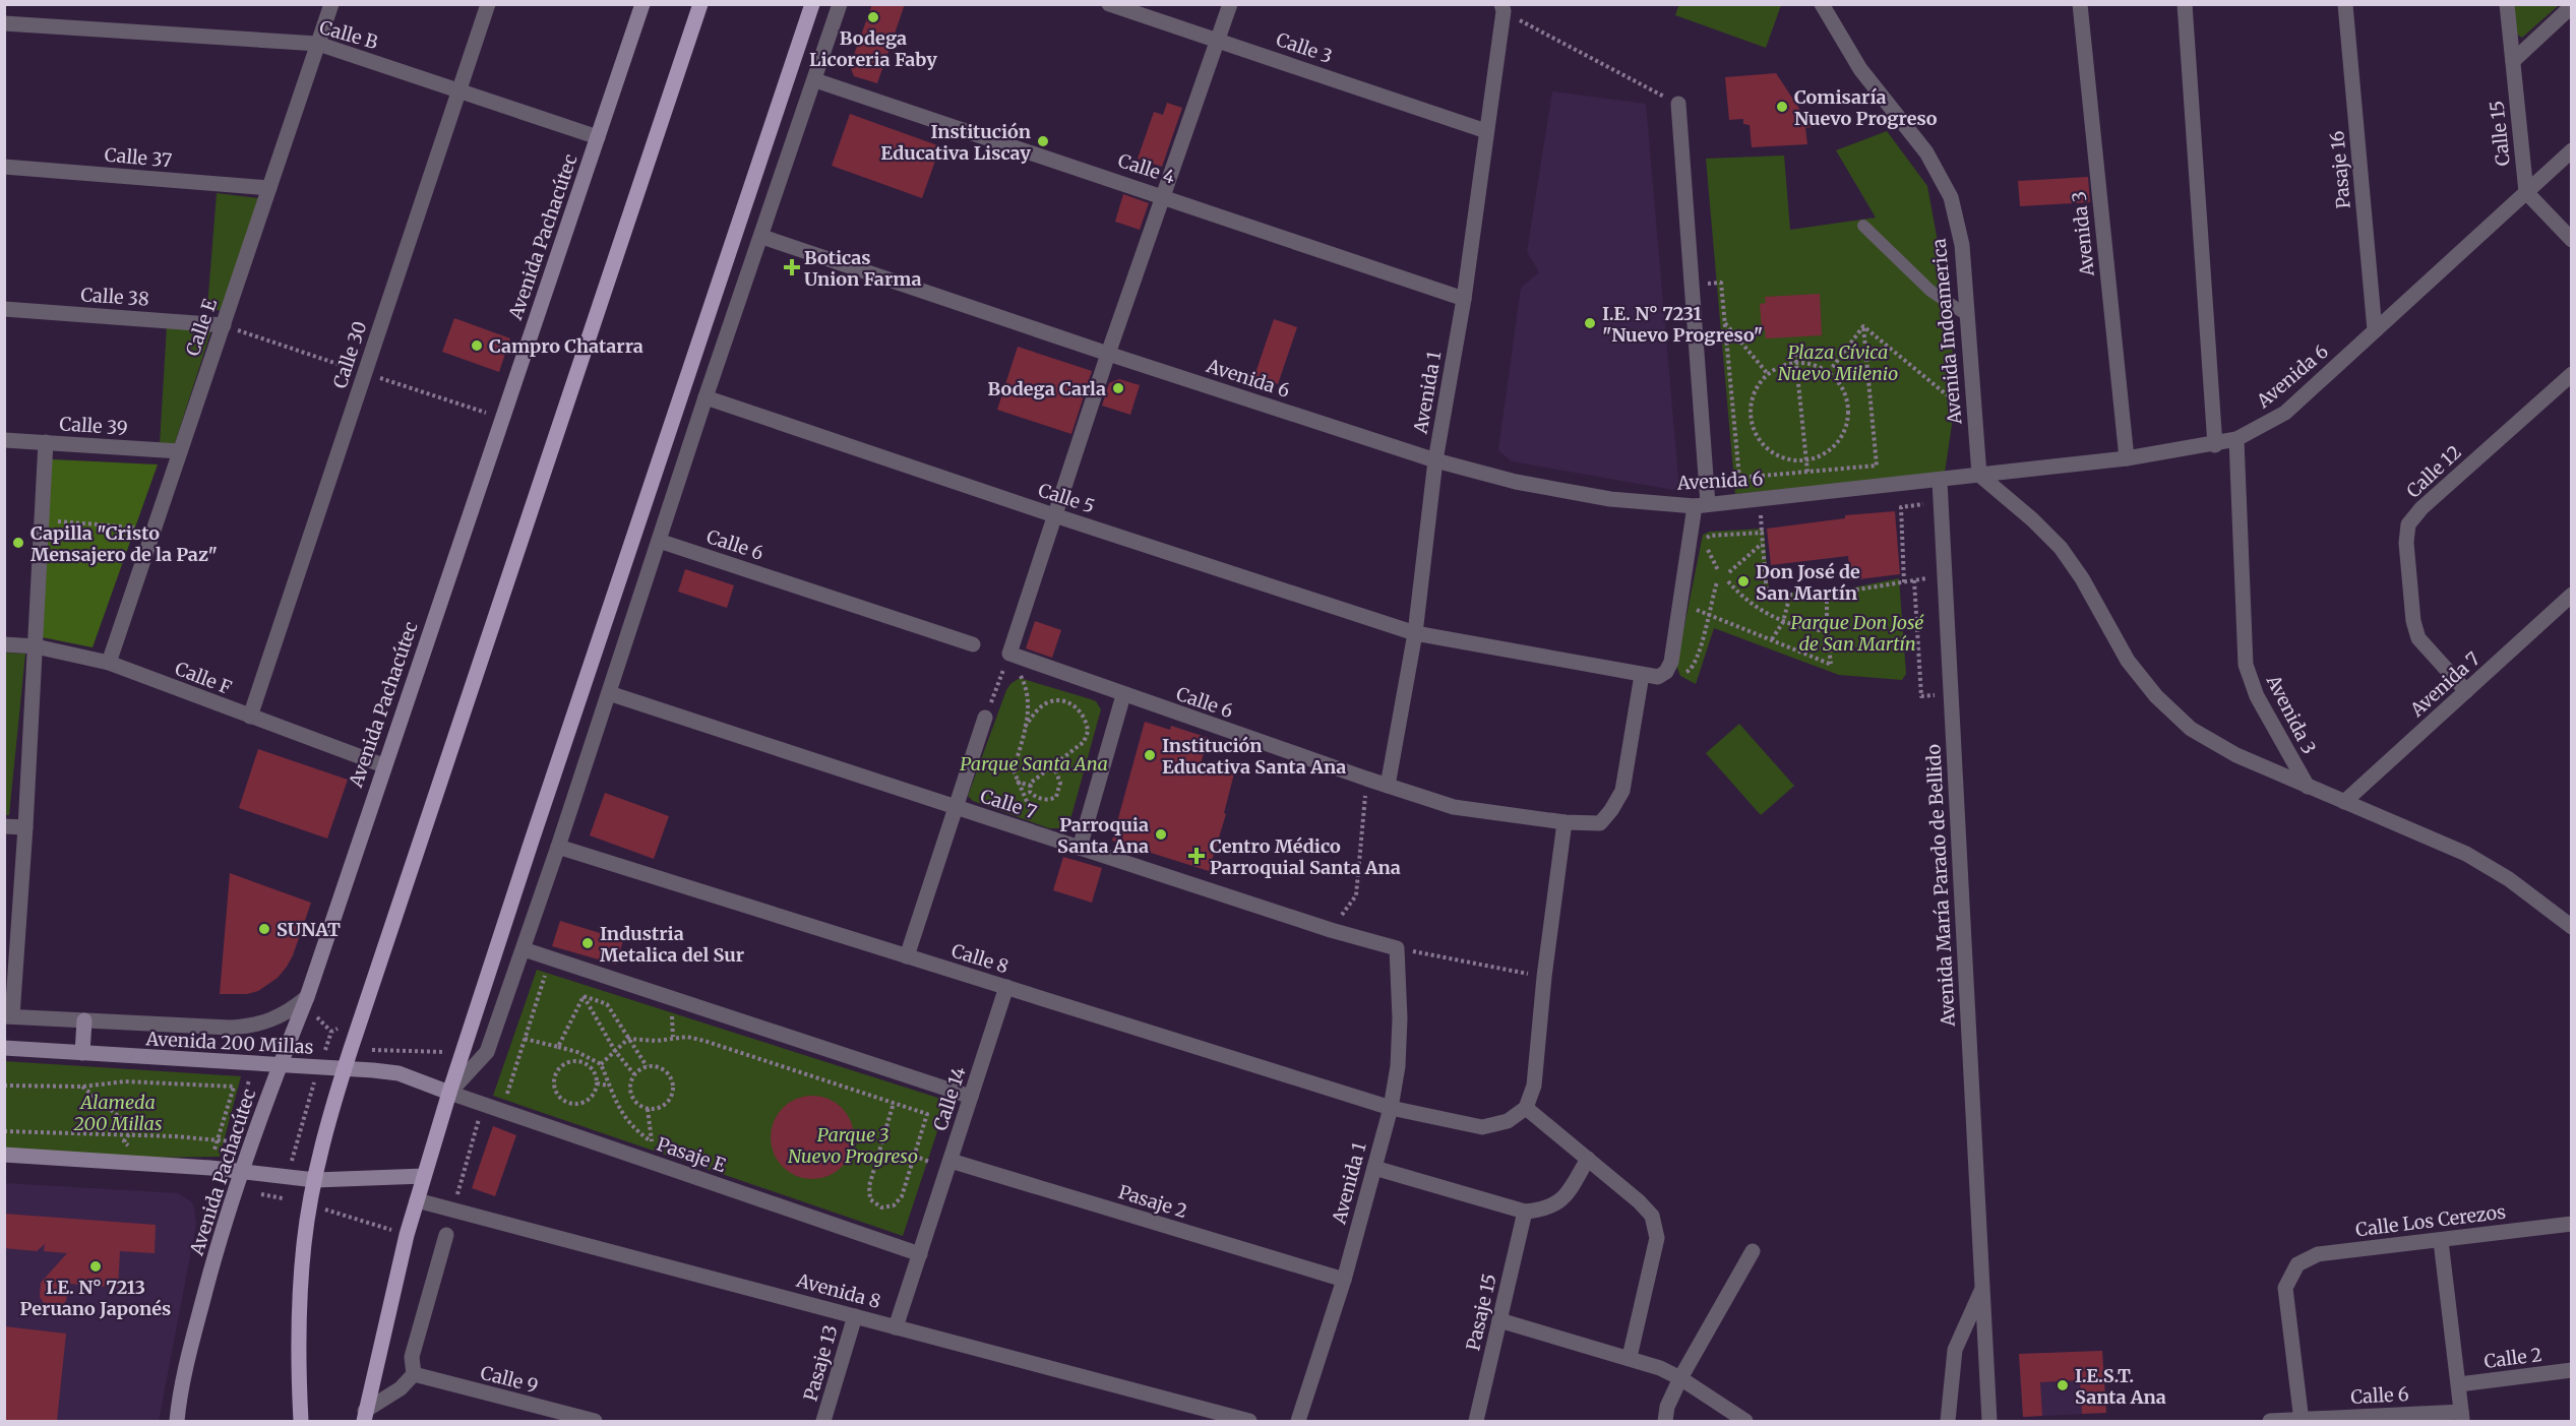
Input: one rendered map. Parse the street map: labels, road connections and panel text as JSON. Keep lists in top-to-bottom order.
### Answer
{
  "streets": {
    "street": [
      "Calle B",
      "Calle 3",
      "Calle 15",
      "Calle 37",
      "Calle 4",
      "Pasaje 16",
      "Avenida 3",
      "Avenida Pachacútec",
      "Calle 38",
      "Calle E",
      "Avenida Indoamerica",
      "Calle 30",
      "Avenida 6",
      "Avenida 1",
      "Calle 39",
      "Calle 12",
      "Calle 5",
      "Calle 6",
      "Calle F",
      "Avenida 7",
      "Calle 7",
      "Avenida María Parado de Bellido",
      "Calle 8",
      "Avenida 200 Millas",
      "Calle 14",
      "Pasaje E",
      "Pasaje 2",
      "Calle Los Cerezos",
      "Avenida 8",
      "Pasaje 15",
      "Calle 2",
      "Pasaje 13",
      "Calle 9"
    ]
  },
  "crossings": [
    ["Calle B", "Avenida Pachacútec"],
    ["Calle B", "Calle E"],
    ["Calle B", "Calle 30"],
    ["Calle 3", "Avenida 1"],
    ["Calle 15", "Avenida 6"],
    ["Calle 37", "Calle E"],
    ["Calle 4", "Avenida 1"],
    ["Pasaje 16", "Avenida 6"],
    ["Avenida 3", "Avenida 6"],
    ["Avenida Pachacútec", "Calle F"],
    ["Avenida Pachacútec", "Avenida 200 Millas"],
    ["Calle 38", "Calle E"],
    ["Calle E", "Calle 39"],
    ["Calle E", "Calle F"],
    ["Avenida Indoamerica", "Avenida 6"],
    ["Calle 30", "Calle F"],
    ["Avenida 6", "Avenida 1"],
    ["Avenida 6", "Avenida María Parado de Bellido"],
    ["Avenida 1", "Calle 5"],
    ["Avenida 1", "Calle 6"],
    ["Avenida 1", "Calle 7"],
    ["Avenida 1", "Calle 8"],
    ["Avenida 1", "Pasaje 2"],
    ["Calle 12", "Avenida 7"],
    ["Calle 5", "Calle 6"],
    ["Calle 6", "Calle Los Cerezos"],
    ["Calle 8", "Calle 14"],
    ["Avenida 200 Millas", "Pasaje E"],
    ["Calle 14", "Pasaje E"],
    ["Calle 14", "Pasaje 2"],
    ["Calle 14", "Avenida 8"],
    ["Avenida 8", "Pasaje 13"]
  ],
  "parks": [
    "Plaza Cívica Nuevo Milenio",
    "Parque Don José de San Martín",
    "Parque Santa Ana",
    "Alameda 200 Millas",
    "Parque 3 Nuevo Progreso"
  ],
  "places": {
    "other": [
      "Bodega Licoreria Faby",
      "Comisaría Nuevo Progreso",
      "Institución Educativa Liscay",
      "I.E. N° 7231 \"Nuevo Progreso\"",
      "Campro Chatarra",
      "Bodega Carla",
      "Capilla \"Cristo Mensajero de la Paz\"",
      "Don José de San Martín",
      "Institución Educativa Santa Ana",
      "Parroquia Santa Ana",
      "SUNAT",
      "Industria Metalica del Sur",
      "I.E. N° 7213 Peruano Japonés",
      "I.E.S.T. Santa Ana"
    ],
    "health": ["Boticas Union Farma", "Centro Médico Parroquial Santa Ana"]
  }
}
